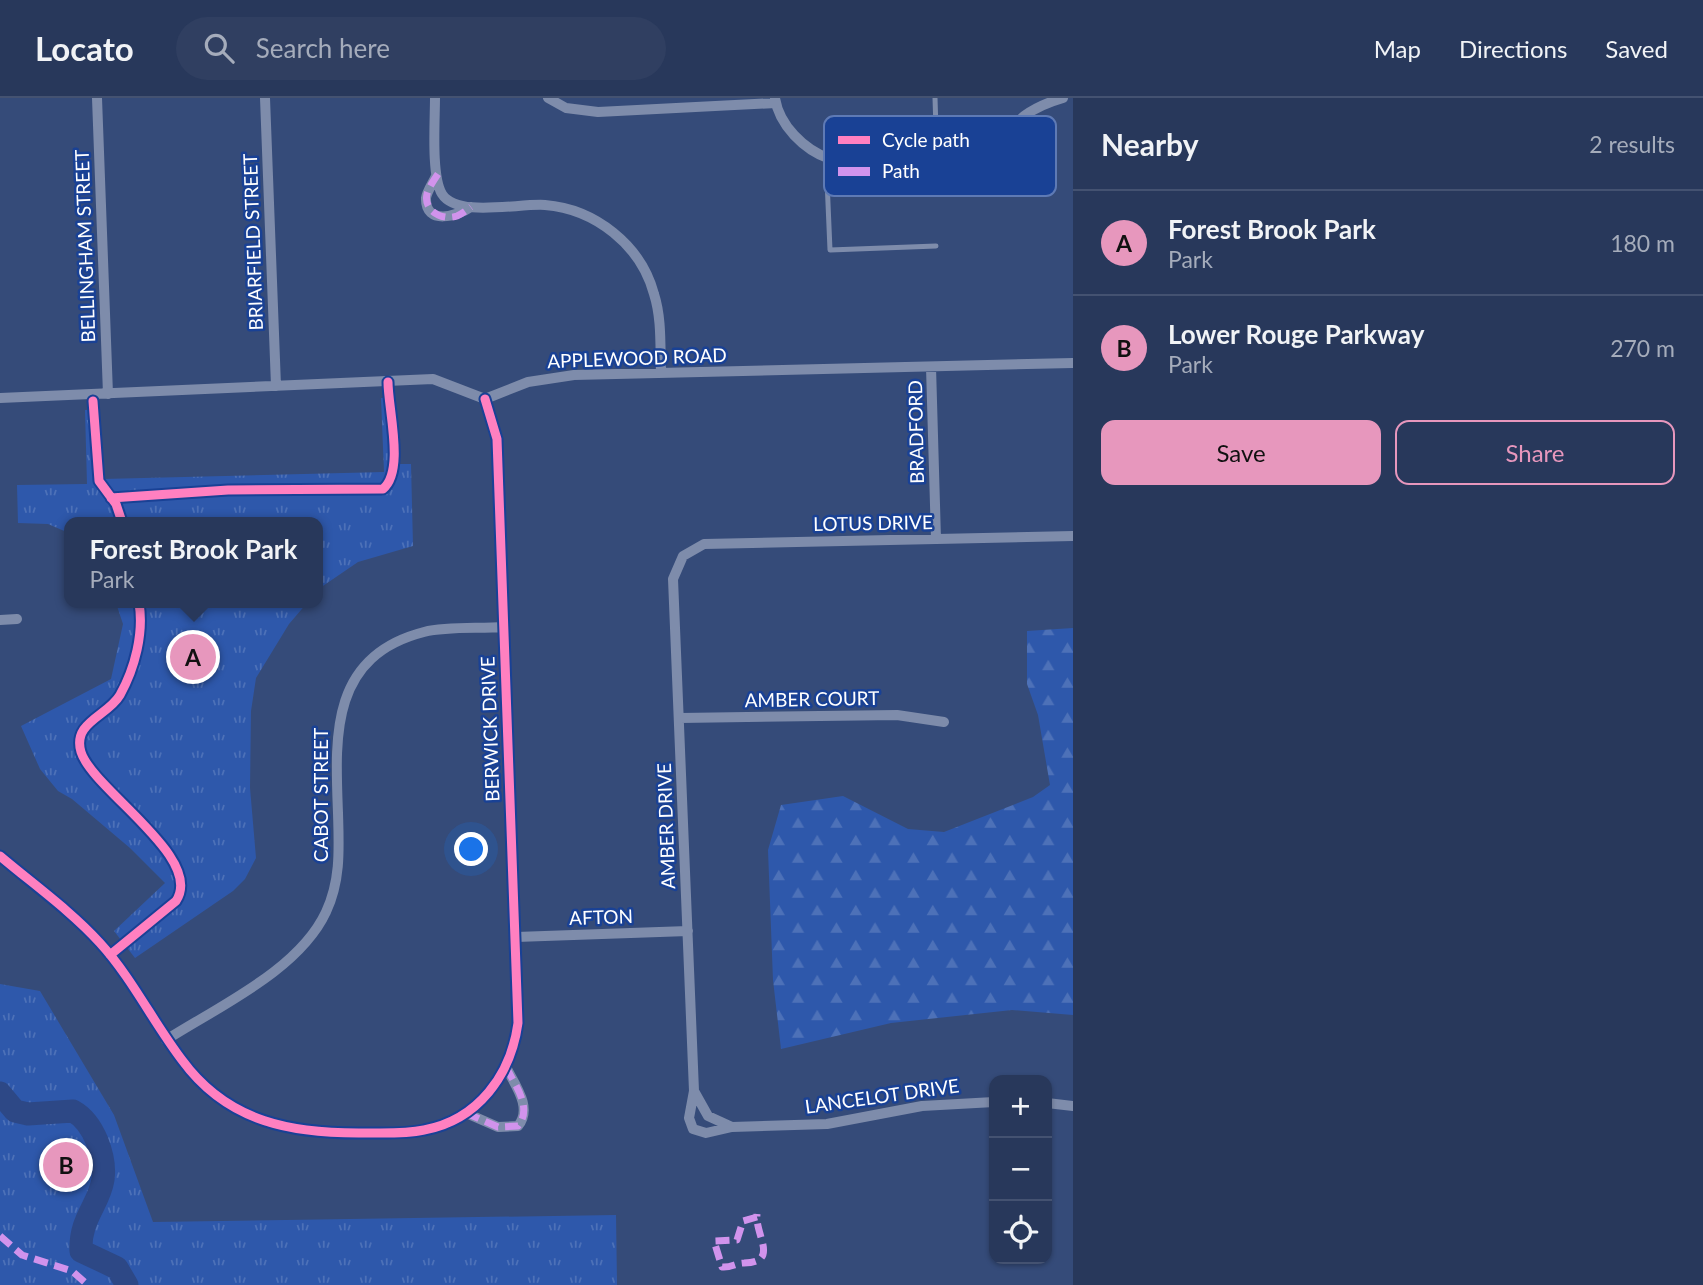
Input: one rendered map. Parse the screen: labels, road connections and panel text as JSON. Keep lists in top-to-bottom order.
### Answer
{
  "streets": {
    "street": [
      "BRIARFIELD STREET",
      "BELLINGHAM STREET",
      "APPLEWOOD ROAD",
      "BRADFORD",
      "LOTUS DRIVE",
      "AMBER COURT",
      "BERWICK DRIVE",
      "CABOT STREET",
      "AMBER DRIVE",
      "AFTON",
      "LANCELOT DRIVE"
    ]
  },
  "crossings": [
    ["APPLEWOOD ROAD", "BRADFORD"],
    ["APPLEWOOD ROAD", "BERWICK DRIVE"],
    ["BRADFORD", "LOTUS DRIVE"],
    ["LOTUS DRIVE", "AMBER DRIVE"],
    ["AMBER COURT", "AMBER DRIVE"],
    ["BERWICK DRIVE", "CABOT STREET"],
    ["BERWICK DRIVE", "AFTON"],
    ["AMBER DRIVE", "AFTON"],
    ["AMBER DRIVE", "LANCELOT DRIVE"]
  ],
  "legend": ["Cycle path", "Path"],
  "page": {
    "header": "Locato",
    "search": "Search here",
    "nav": ["Map", "Directions", "Saved"],
    "heading": ["Nearby", "2 results"],
    "list": [
      {
        "mark": "A",
        "name": "Forest Brook Park",
        "note": "Park",
        "value": "180 m"
      },
      {
        "mark": "B",
        "name": "Lower Rouge Parkway",
        "note": "Park",
        "value": "270 m"
      }
    ],
    "buttons": ["Save", "Share"],
    "popup": ["Forest Brook Park", "Park"],
    "pins": ["A", "B"],
    "map_buttons": ["+", "−"]
  }
}
